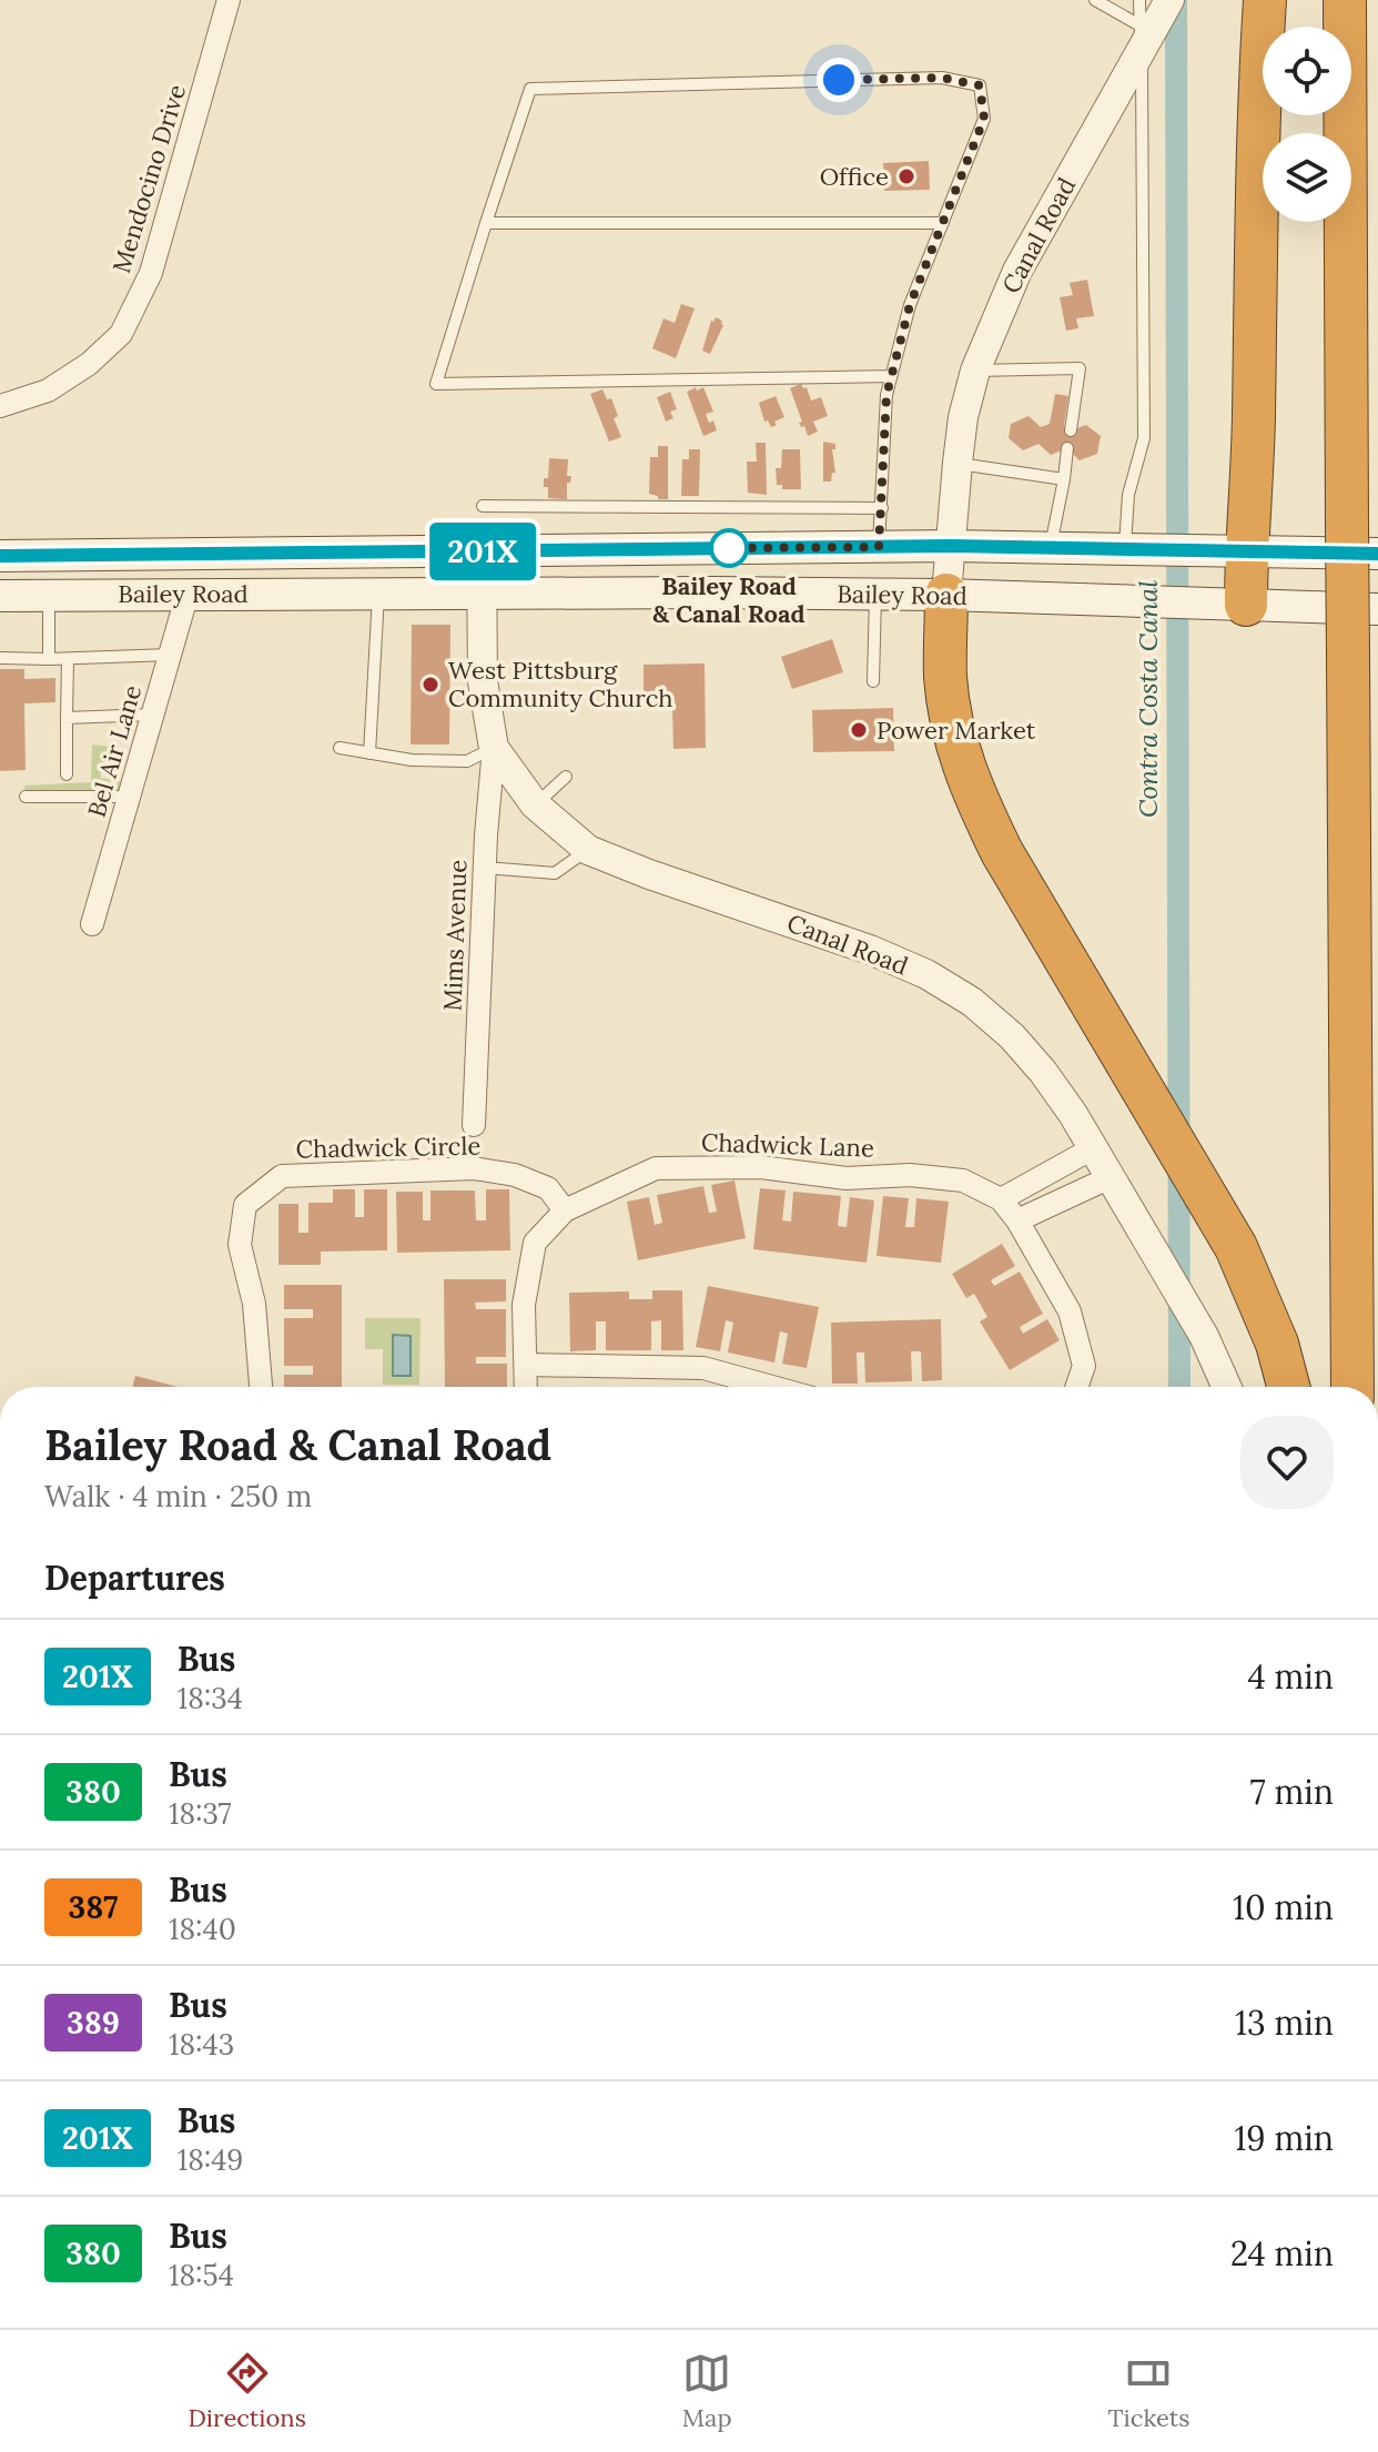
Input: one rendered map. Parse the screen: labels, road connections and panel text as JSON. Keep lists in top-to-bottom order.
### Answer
{
  "streets": {
    "main road": ["Bailey Road"],
    "street": [
      "Mendocino Drive",
      "Canal Road",
      "Bel Air Lane",
      "Mims Avenue",
      "Chadwick Lane",
      "Chadwick Circle"
    ]
  },
  "crossings": [
    ["Canal Road", "Bailey Road"],
    ["Canal Road", "Mims Avenue"],
    ["Bailey Road", "Bel Air Lane"],
    ["Chadwick Lane", "Chadwick Circle"]
  ],
  "water": ["Contra Costa Canal"],
  "places": [
    "Office",
    "Bailey Road & Canal Road",
    "West Pittsburg Community Church",
    "Power Market"
  ],
  "lines": ["bus line 201X"],
  "page": {
    "on_map": "201X",
    "heading": [
      ["Bailey Road & Canal Road", "Walk · 4 min · 250 m"],
      "Departures"
    ],
    "list": [
      {
        "mark": "201X",
        "name": "Bus",
        "note": "18:34",
        "value": "4 min"
      },
      {
        "mark": "380",
        "name": "Bus",
        "note": "18:37",
        "value": "7 min"
      },
      {
        "mark": "387",
        "name": "Bus",
        "note": "18:40",
        "value": "10 min"
      },
      {
        "mark": "389",
        "name": "Bus",
        "note": "18:43",
        "value": "13 min"
      },
      {
        "mark": "201X",
        "name": "Bus",
        "note": "18:49",
        "value": "19 min"
      },
      {
        "mark": "380",
        "name": "Bus",
        "note": "18:54",
        "value": "24 min"
      }
    ],
    "tabs": ["Directions", "Map", "Tickets"]
  }
}
